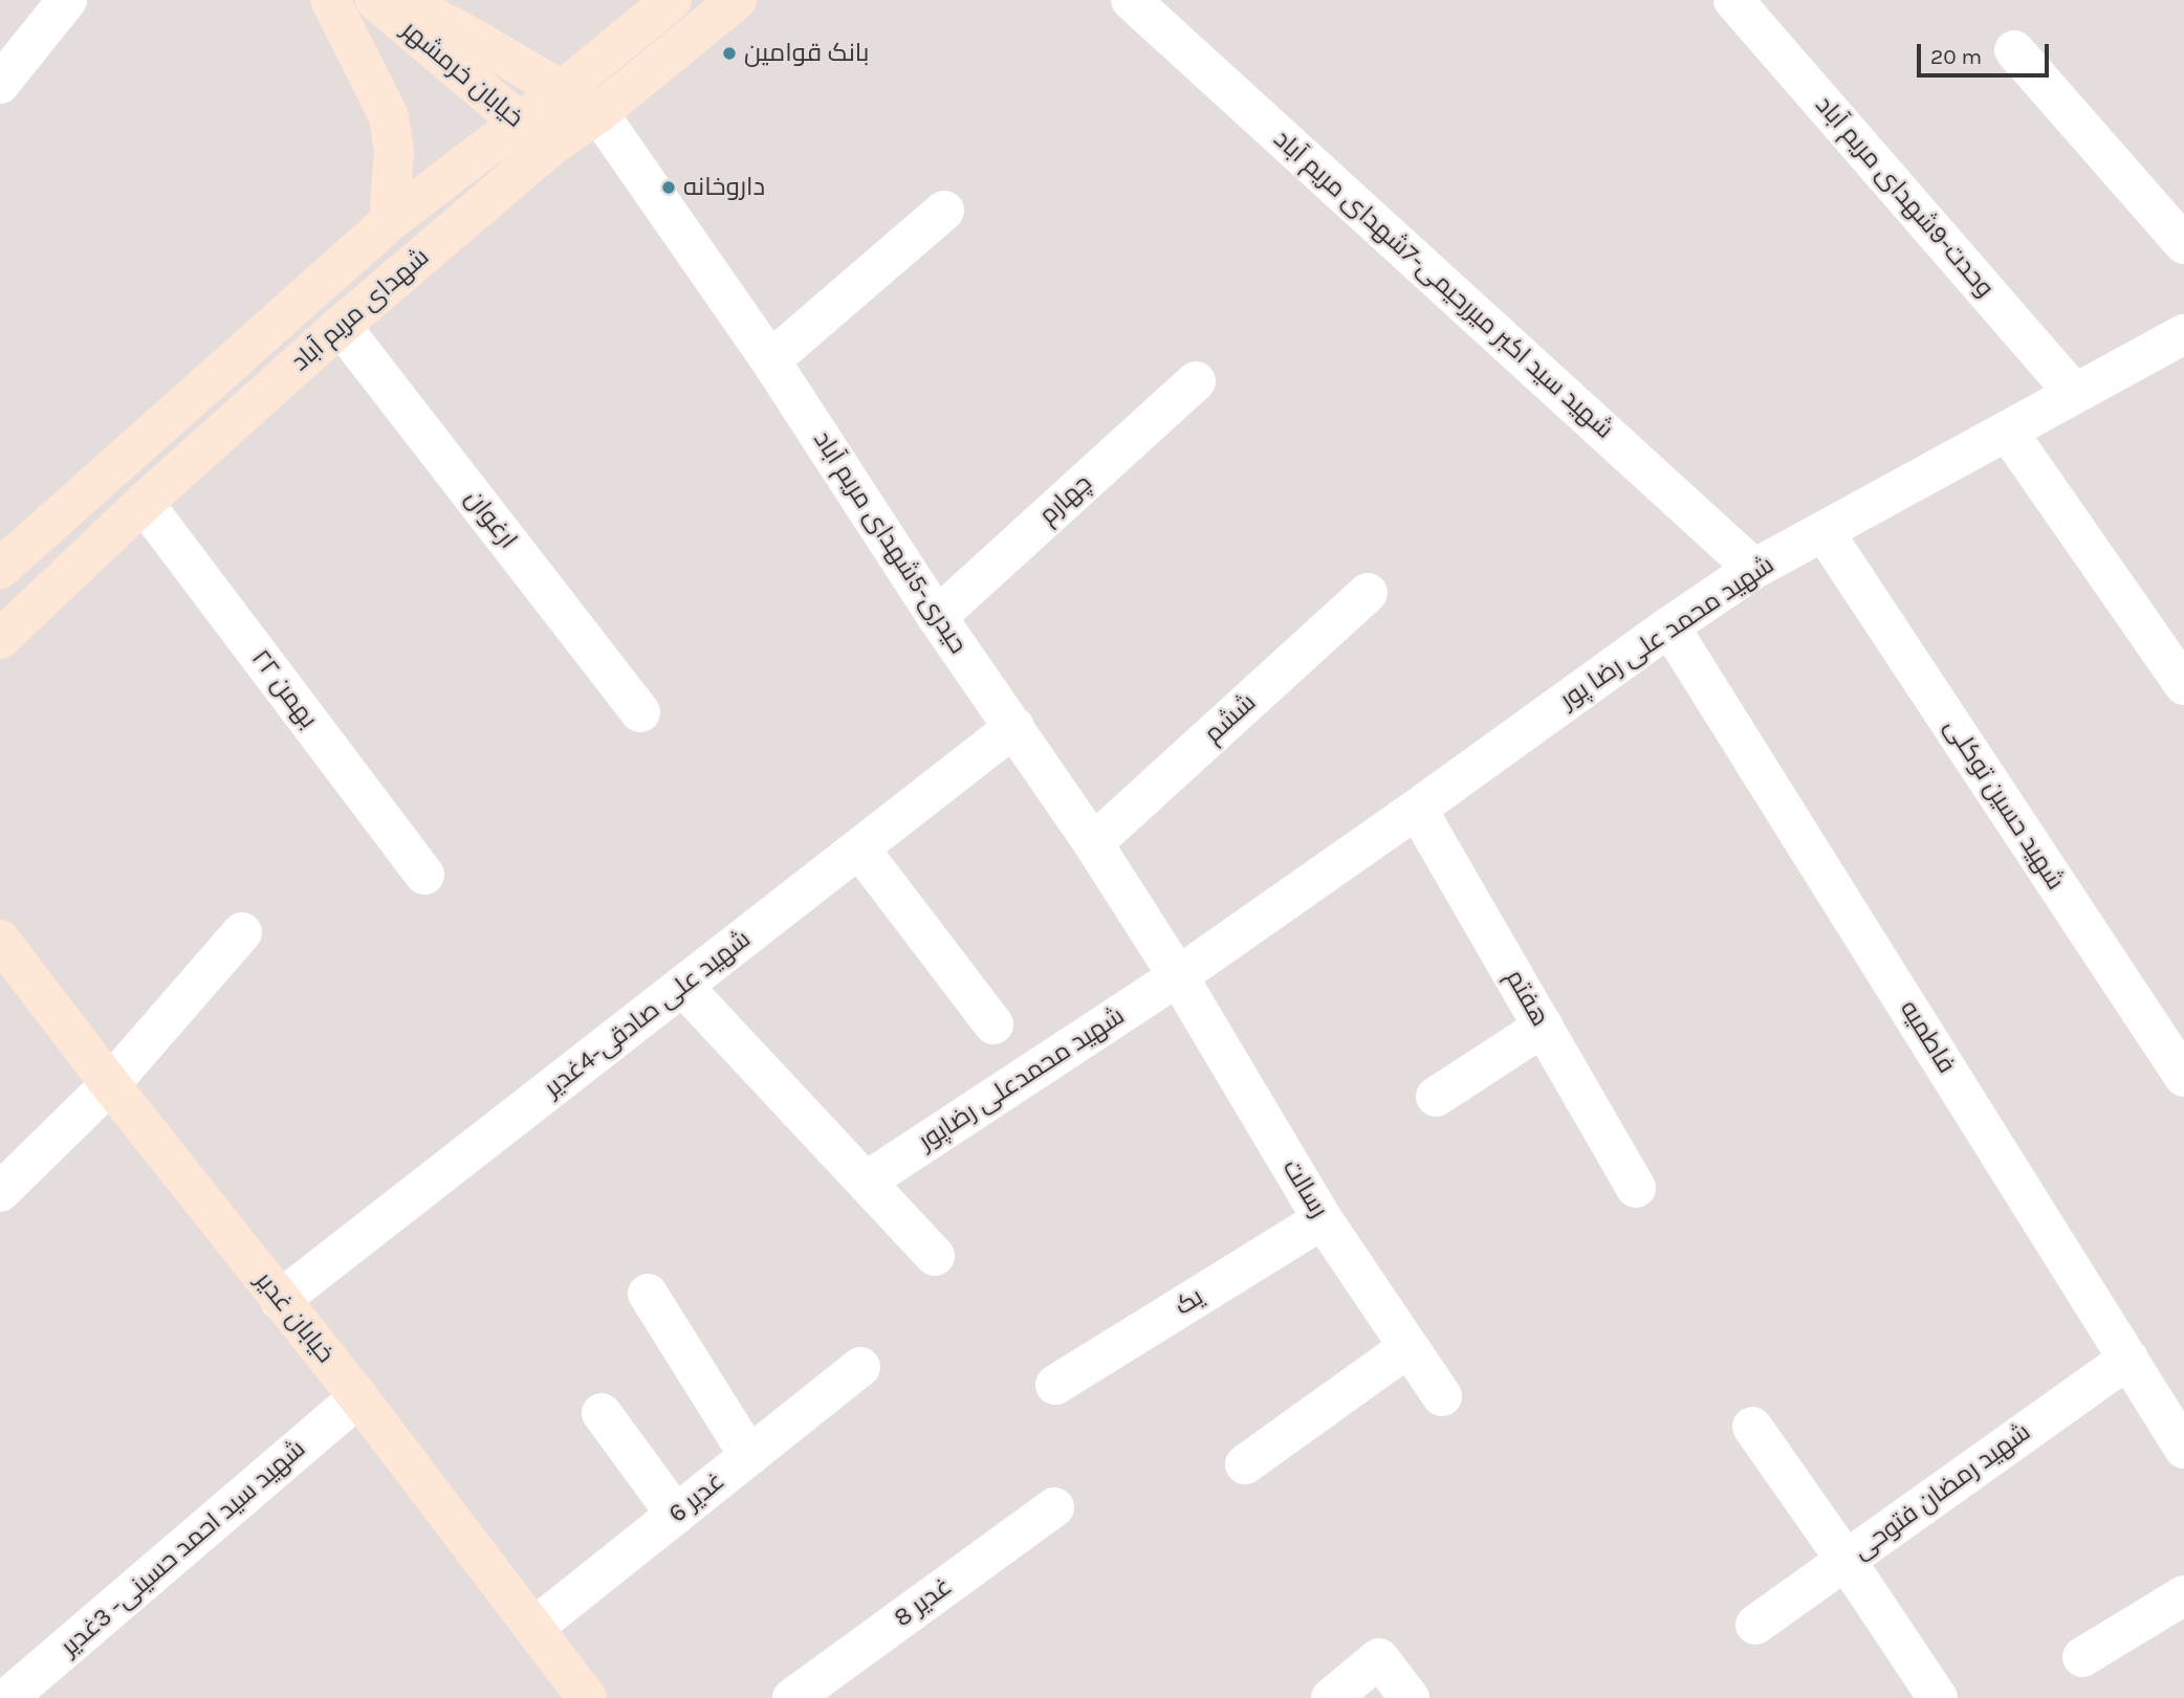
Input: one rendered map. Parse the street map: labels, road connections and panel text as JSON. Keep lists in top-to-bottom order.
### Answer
{
  "streets": {
    "main road": ["خیابان خرمشهر", "شهدای مریم آباد", "خیابان غدیر"],
    "street": [
      "وحدت-9شهدای مریم آباد",
      "شهید سید اکبر میررحیمی-7شهدای مریم آباد",
      "چهارم",
      "ارغوان",
      "حیدری-5شهدای مریم آباد",
      "شهید محمد علی رضا پور",
      "۲۲ بهمن",
      "ششم",
      "شهید حسین توکلی",
      "هفتم",
      "شهید علی صادقی-4غدیر",
      "فاطمیه",
      "شهید محمدعلی رضاپور",
      "رسالت",
      "یک",
      "شهید رمضان فتوحی",
      "غدیر 6",
      "شهید سید احمد حسینی- 3غدیر",
      "غدیر 8"
    ]
  },
  "crossings": [
    ["خیابان خرمشهر", "شهدای مریم آباد"],
    ["خیابان خرمشهر", "حیدری-5شهدای مریم آباد"],
    ["وحدت-9شهدای مریم آباد", "شهید محمد علی رضا پور"],
    ["شهید سید اکبر میررحیمی-7شهدای مریم آباد", "شهید محمد علی رضا پور"],
    ["شهدای مریم آباد", "ارغوان"],
    ["شهدای مریم آباد", "حیدری-5شهدای مریم آباد"],
    ["شهدای مریم آباد", "۲۲ بهمن"],
    ["چهارم", "حیدری-5شهدای مریم آباد"],
    ["حیدری-5شهدای مریم آباد", "شهید محمد علی رضا پور"],
    ["حیدری-5شهدای مریم آباد", "ششم"],
    ["حیدری-5شهدای مریم آباد", "شهید علی صادقی-4غدیر"],
    ["حیدری-5شهدای مریم آباد", "شهید محمدعلی رضاپور"],
    ["حیدری-5شهدای مریم آباد", "رسالت"],
    ["شهید محمد علی رضا پور", "شهید حسین توکلی"],
    ["شهید محمد علی رضا پور", "هفتم"],
    ["شهید محمد علی رضا پور", "فاطمیه"],
    ["شهید محمد علی رضا پور", "شهید محمدعلی رضاپور"],
    ["شهید محمد علی رضا پور", "رسالت"],
    ["شهید علی صادقی-4غدیر", "خیابان غدیر"],
    ["فاطمیه", "شهید رمضان فتوحی"],
    ["شهید محمدعلی رضاپور", "رسالت"],
    ["رسالت", "یک"],
    ["خیابان غدیر", "غدیر 6"],
    ["خیابان غدیر", "شهید سید احمد حسینی- 3غدیر"]
  ],
  "places": ["بانک قوامین", "داروخانه"],
  "scale_bar": "20 m"
}
